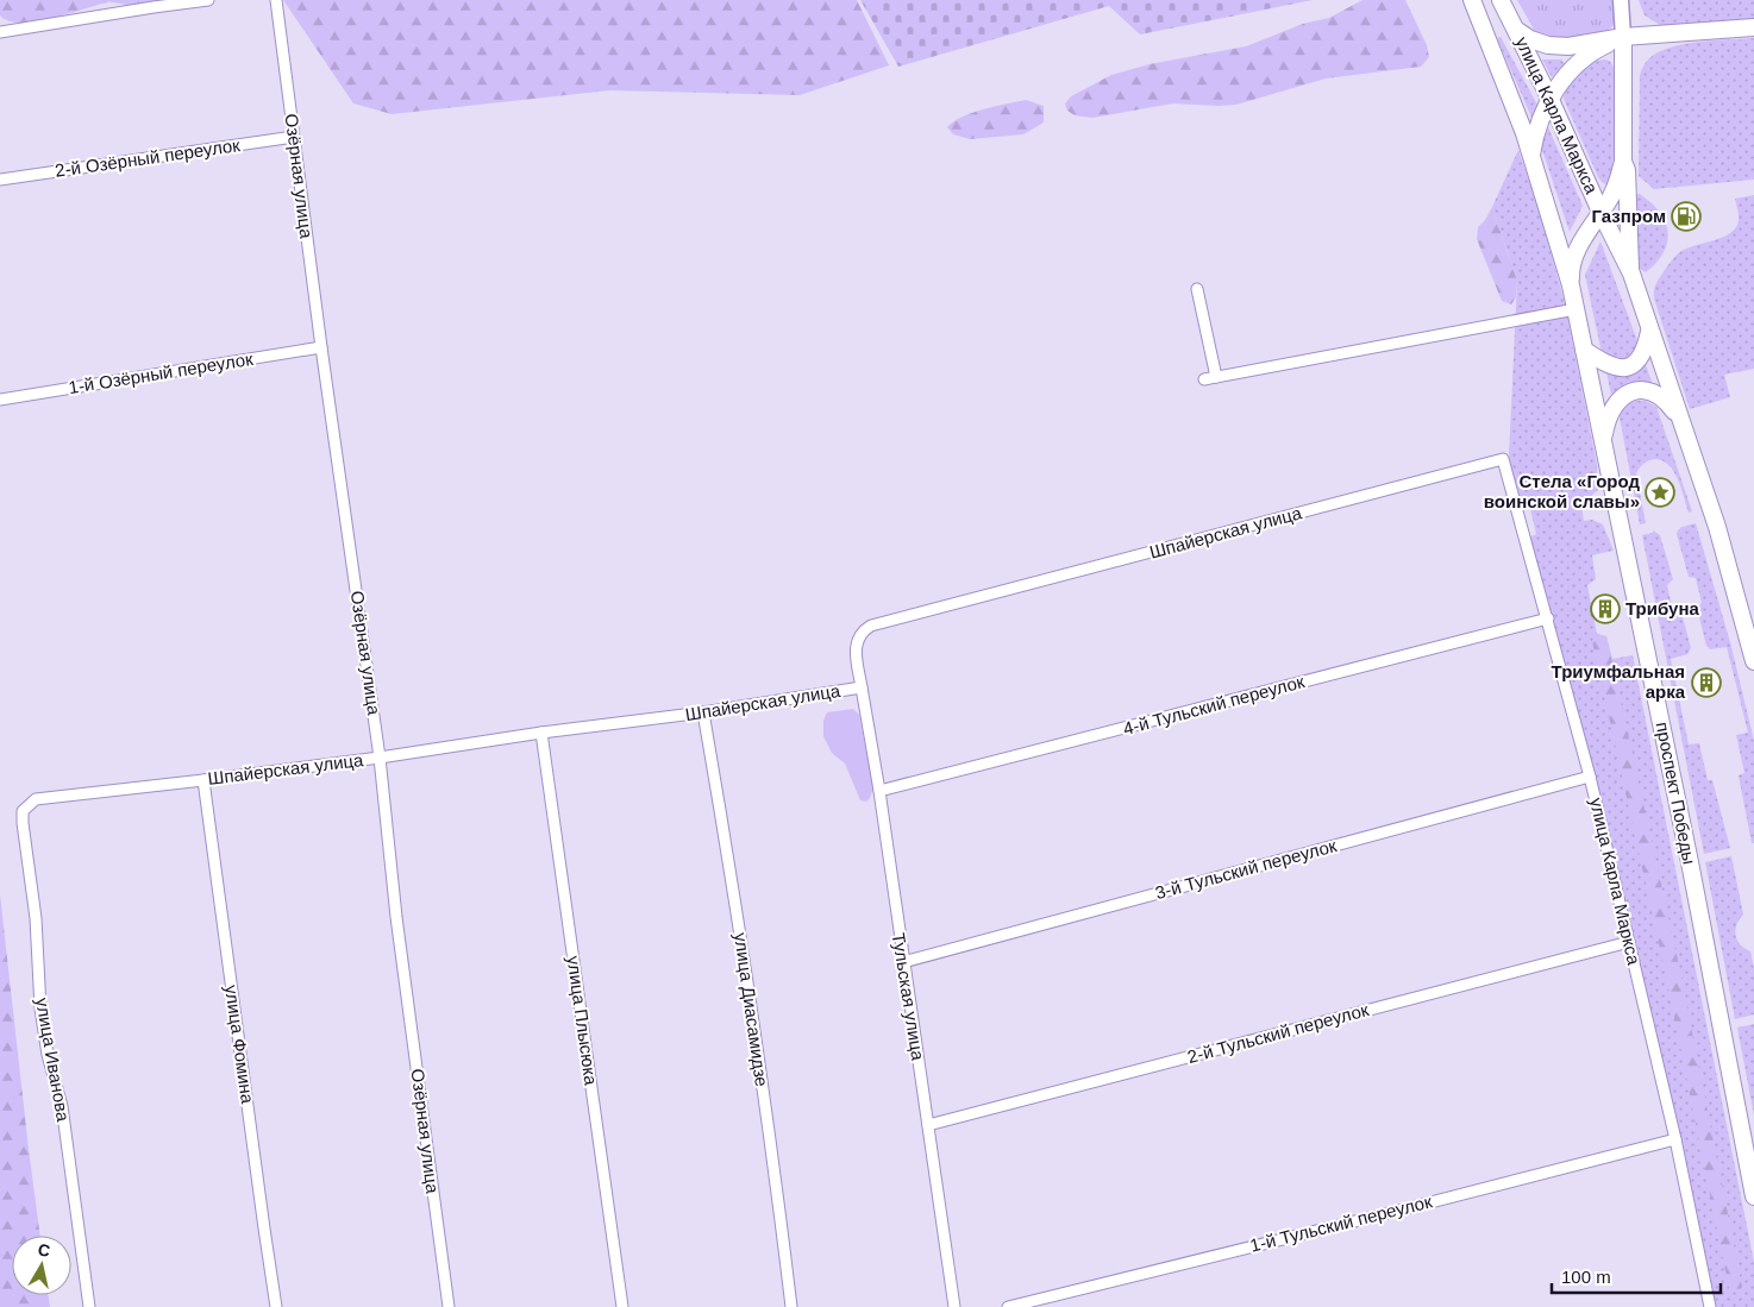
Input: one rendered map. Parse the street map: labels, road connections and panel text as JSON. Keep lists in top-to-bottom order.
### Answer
{
  "streets": {
    "main road": ["улица Карла Маркса", "проспект Победы"],
    "street": [
      "2-й Озёрный переулок",
      "Озёрная улица",
      "1-й Озёрный переулок",
      "Шпайерская улица",
      "4-й Тульский переулок",
      "3-й Тульский переулок",
      "Тульская улица",
      "улица Диасамидзе",
      "улица Плысюка",
      "2-й Тульский переулок",
      "улица Фомина",
      "улица Иванова",
      "1-й Тульский переулок"
    ]
  },
  "crossings": [
    ["улица Карла Маркса", "Шпайерская улица"],
    ["улица Карла Маркса", "4-й Тульский переулок"],
    ["улица Карла Маркса", "3-й Тульский переулок"],
    ["улица Карла Маркса", "2-й Тульский переулок"],
    ["улица Карла Маркса", "1-й Тульский переулок"],
    ["2-й Озёрный переулок", "Озёрная улица"],
    ["Озёрная улица", "1-й Озёрный переулок"],
    ["Озёрная улица", "Шпайерская улица"],
    ["Шпайерская улица", "Тульская улица"],
    ["Шпайерская улица", "улица Диасамидзе"],
    ["Шпайерская улица", "улица Плысюка"],
    ["Шпайерская улица", "улица Фомина"],
    ["Шпайерская улица", "улица Иванова"],
    ["4-й Тульский переулок", "Тульская улица"],
    ["3-й Тульский переулок", "Тульская улица"],
    ["Тульская улица", "2-й Тульский переулок"]
  ],
  "places": {
    "fuel station": ["Газпром"],
    "place": ["Стела «Город воинской славы»"],
    "building": ["Трибуна", "Триумфальная арка"]
  },
  "scale_bar": "100 m",
  "north": "top"
}
